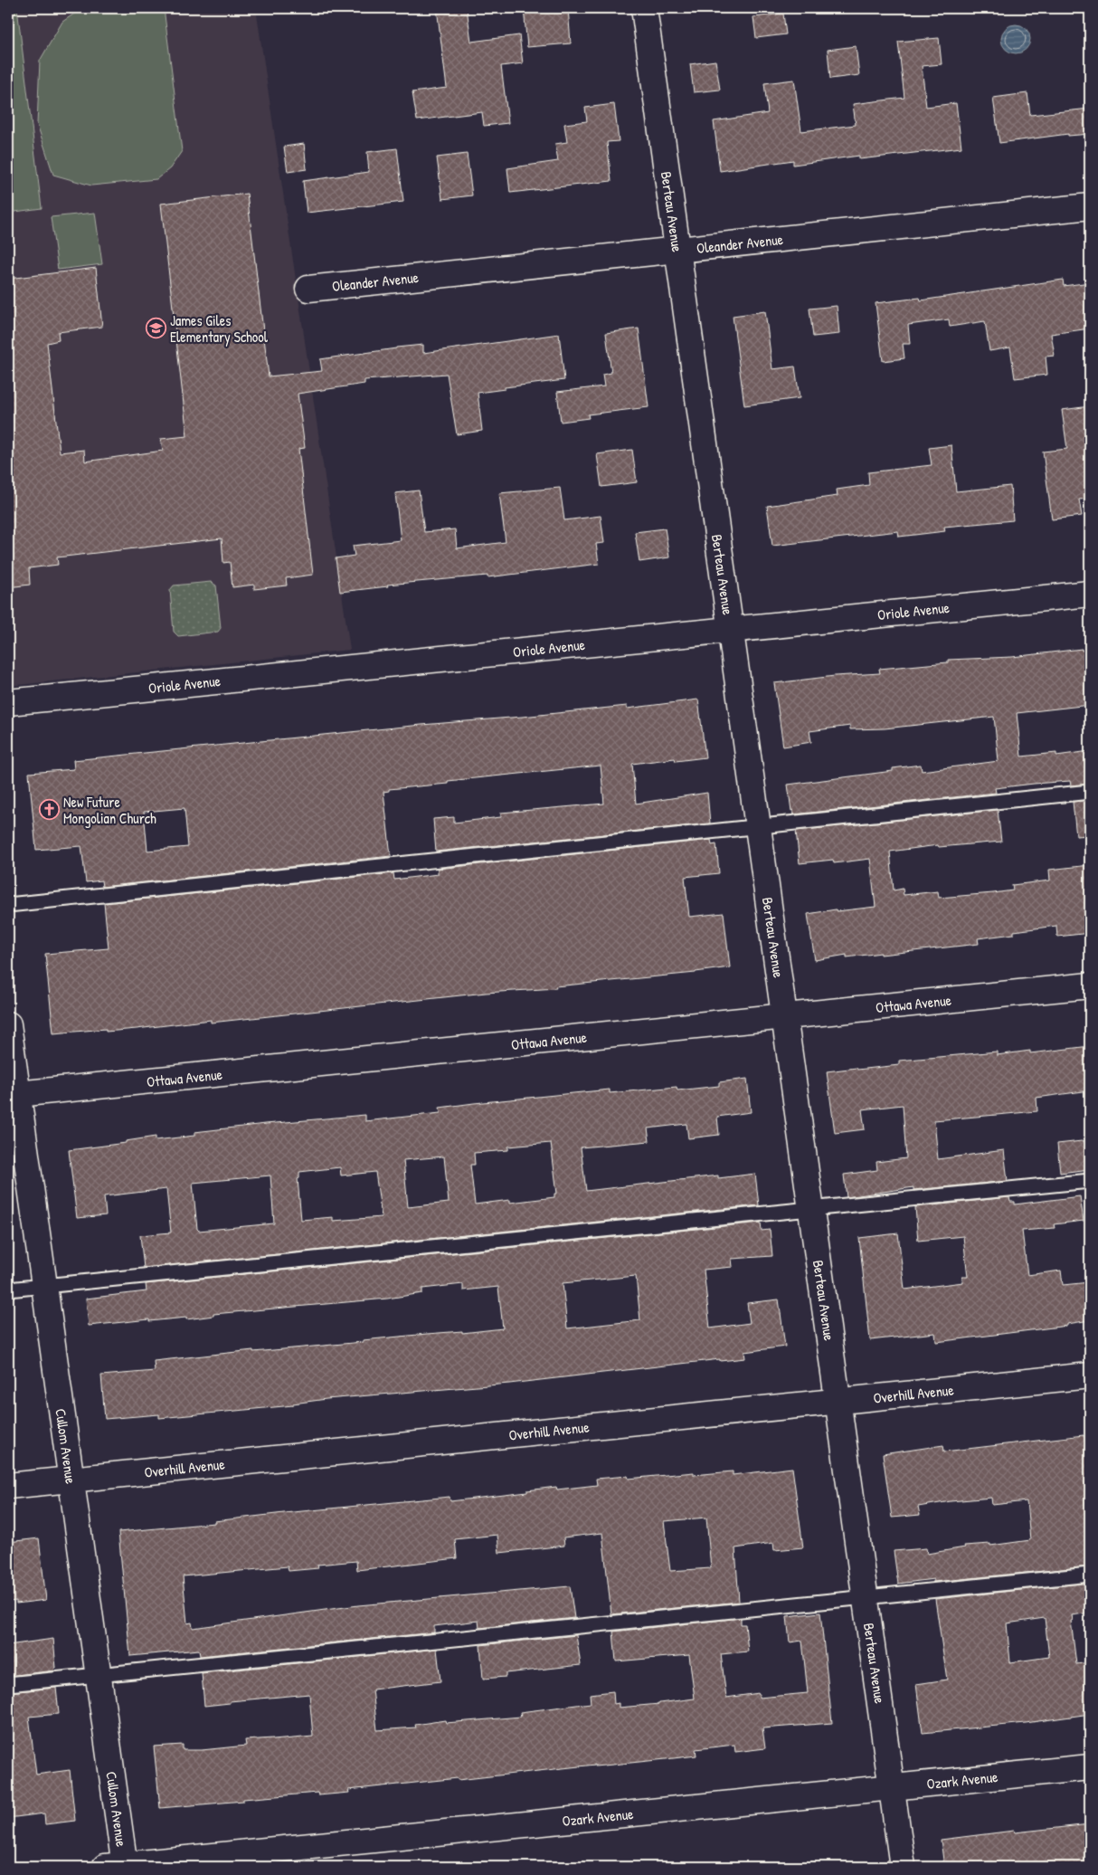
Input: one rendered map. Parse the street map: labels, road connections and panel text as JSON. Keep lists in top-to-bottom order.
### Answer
{
  "streets": {
    "street": [
      "Berteau Avenue",
      "Oleander Avenue",
      "Oriole Avenue",
      "Ottawa Avenue",
      "Overhill Avenue",
      "Cullom Avenue",
      "Ozark Avenue"
    ]
  },
  "crossings": [
    ["Berteau Avenue", "Oleander Avenue"],
    ["Berteau Avenue", "Oriole Avenue"],
    ["Berteau Avenue", "Ottawa Avenue"],
    ["Berteau Avenue", "Overhill Avenue"],
    ["Berteau Avenue", "Ozark Avenue"],
    ["Ottawa Avenue", "Cullom Avenue"],
    ["Overhill Avenue", "Cullom Avenue"],
    ["Cullom Avenue", "Ozark Avenue"]
  ],
  "places": {
    "school or university": ["James Giles Elementary School"],
    "church": ["New Future Mongolian Church"]
  }
}
